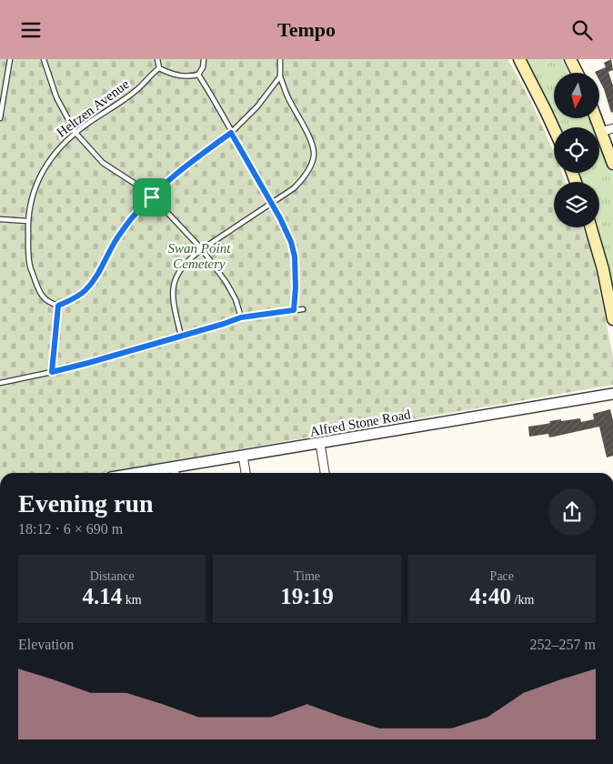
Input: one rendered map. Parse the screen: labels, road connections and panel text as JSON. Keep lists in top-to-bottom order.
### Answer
{
  "streets": {
    "street": ["Alfred Stone Road"],
    "lane": ["Heltzen Avenue"]
  },
  "parks": ["Swan Point Cemetery"],
  "north": "bottom",
  "page": {
    "header": "Tempo",
    "heading": ["Evening run", "18:12 · 6 × 690 m"],
    "stats": [
      ["Distance", "4.14 km"],
      ["Time", "19:19"],
      ["Pace", "4:40 /km"]
    ],
    "chart": ["Elevation", "252–257 m"]
  }
}
